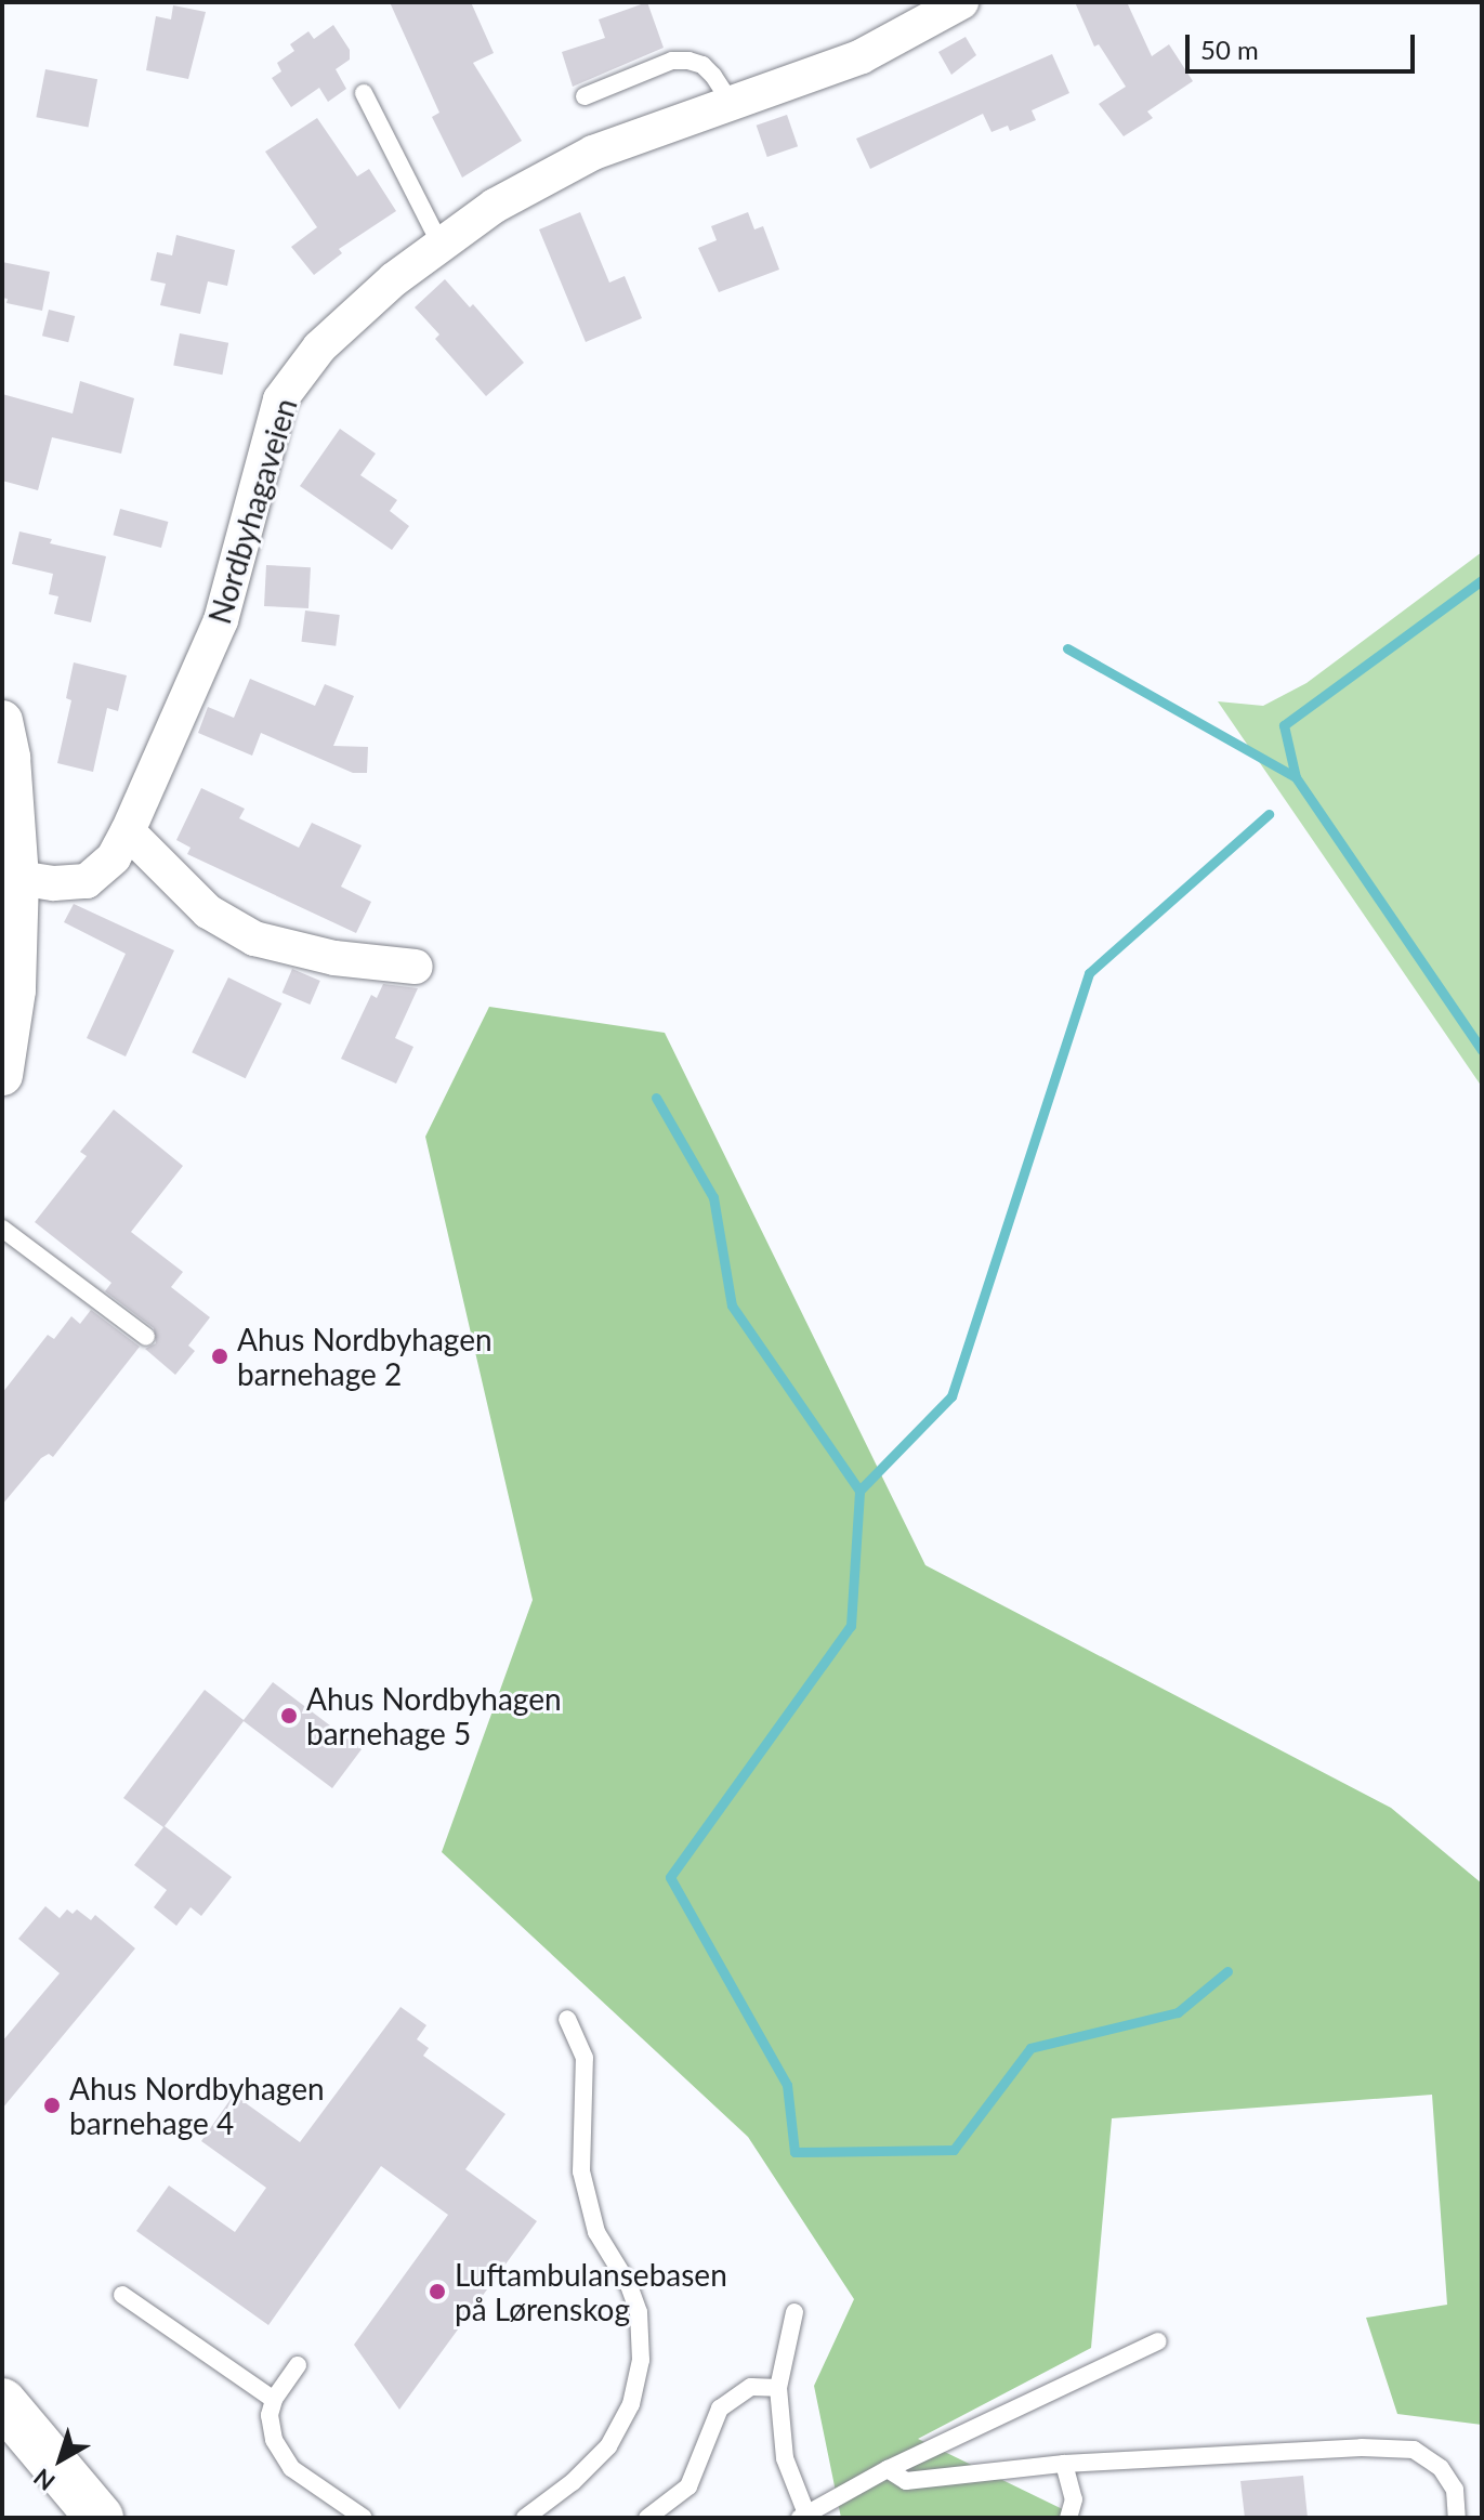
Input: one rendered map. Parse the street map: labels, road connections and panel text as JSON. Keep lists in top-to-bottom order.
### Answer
{
  "streets": {
    "street": ["Nordbyhagaveien"]
  },
  "places": [
    "Ahus Nordbyhagen barnehage 2",
    "Ahus Nordbyhagen barnehage 5",
    "Ahus Nordbyhagen barnehage 4",
    "Luftambulansebasen på Lørenskog"
  ],
  "scale_bar": "50 m",
  "north": "bottom left"
}
